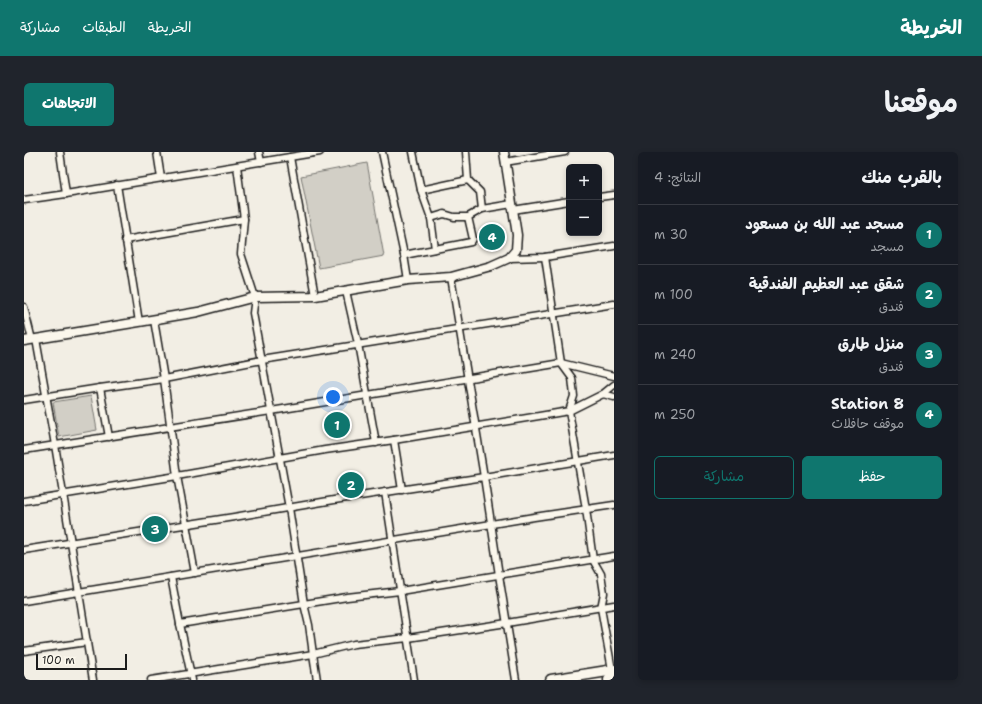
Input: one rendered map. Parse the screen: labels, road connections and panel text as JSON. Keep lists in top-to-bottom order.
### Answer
{
  "scale_bar": "100 m",
  "page": {
    "header": "الخريطة",
    "nav": ["الخريطة", "الطبقات", "مشاركة"],
    "title": "موقعنا",
    "buttons": [
      "الاتجاهات",
      ["حفظ", "مشاركة"]
    ],
    "heading": ["بالقرب منك", "النتائج: 4"],
    "map_buttons": ["+", "−"],
    "list": [
      {
        "mark": "1",
        "name": "مسجد عبد الله بن مسعود",
        "note": "مسجد",
        "value": "30 m"
      },
      {
        "mark": "2",
        "name": "شقق عبد العظيم الفندقية",
        "note": "فندق",
        "value": "100 m"
      },
      {
        "mark": "3",
        "name": "منزل طارق",
        "note": "فندق",
        "value": "240 m"
      },
      {
        "mark": "4",
        "name": "8 Station",
        "note": "موقف حافلات",
        "value": "250 m"
      }
    ],
    "pins": [
      "4",
      "1",
      "2",
      "3"
    ],
    "scale": "100 m"
  }
}
